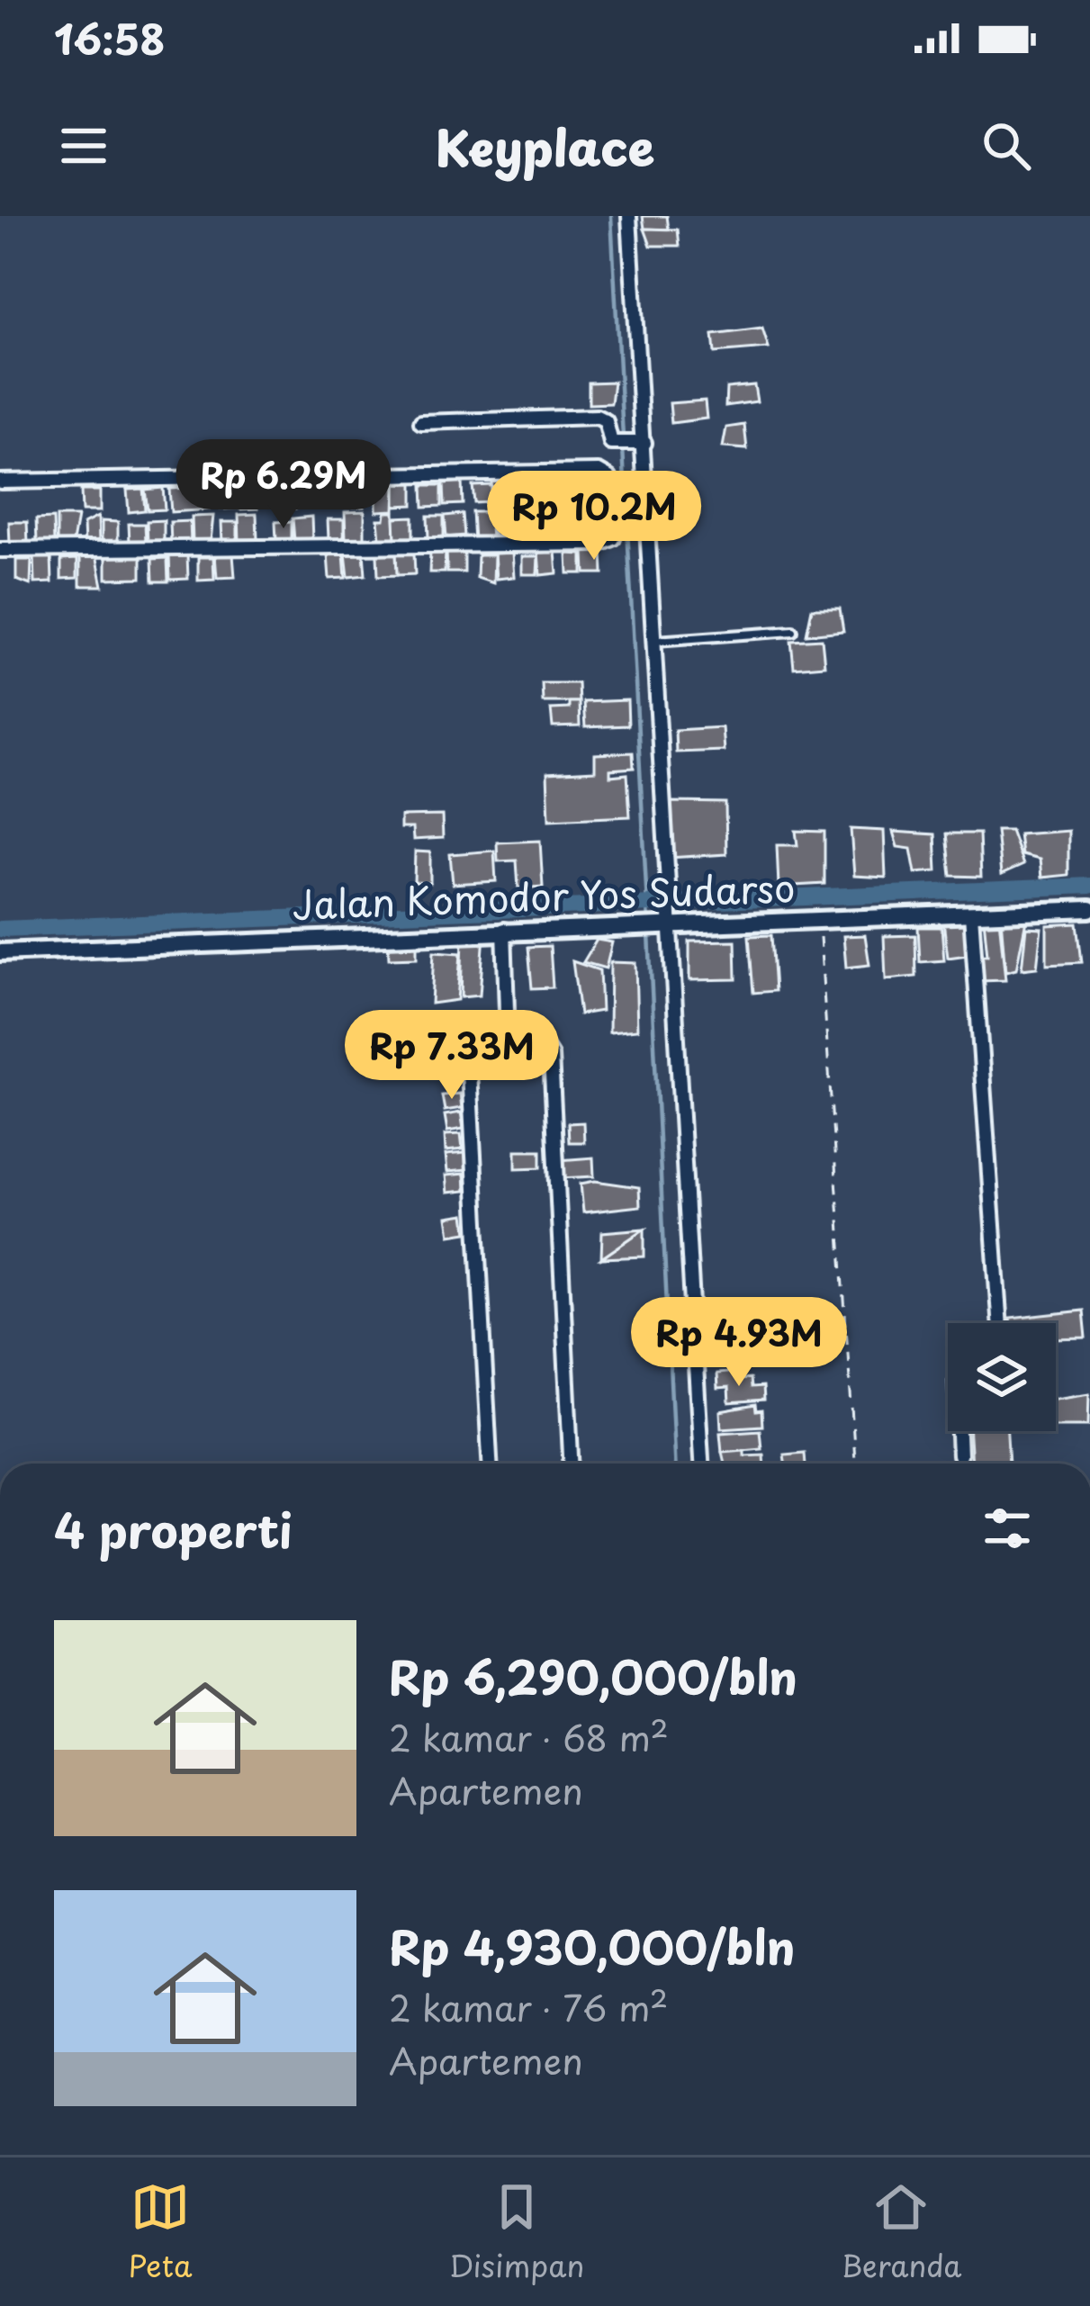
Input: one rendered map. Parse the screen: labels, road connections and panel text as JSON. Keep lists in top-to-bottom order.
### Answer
{
  "streets": {
    "street": ["Jalan Komodor Yos Sudarso"]
  },
  "page": {
    "status": "16:58",
    "header": "Keyplace",
    "price": [
      "Rp 6.29M",
      "Rp 10.2M",
      "Rp 7.33M",
      "Rp 4.93M"
    ],
    "heading": "4 properti",
    "list": [
      {
        "name": "Rp 6,290,000/bln",
        "note": "2 kamar · 68 m² · Apartemen"
      },
      {
        "name": "Rp 4,930,000/bln",
        "note": "2 kamar · 76 m² · Apartemen"
      }
    ],
    "tabs": ["Peta", "Disimpan", "Beranda"]
  }
}
